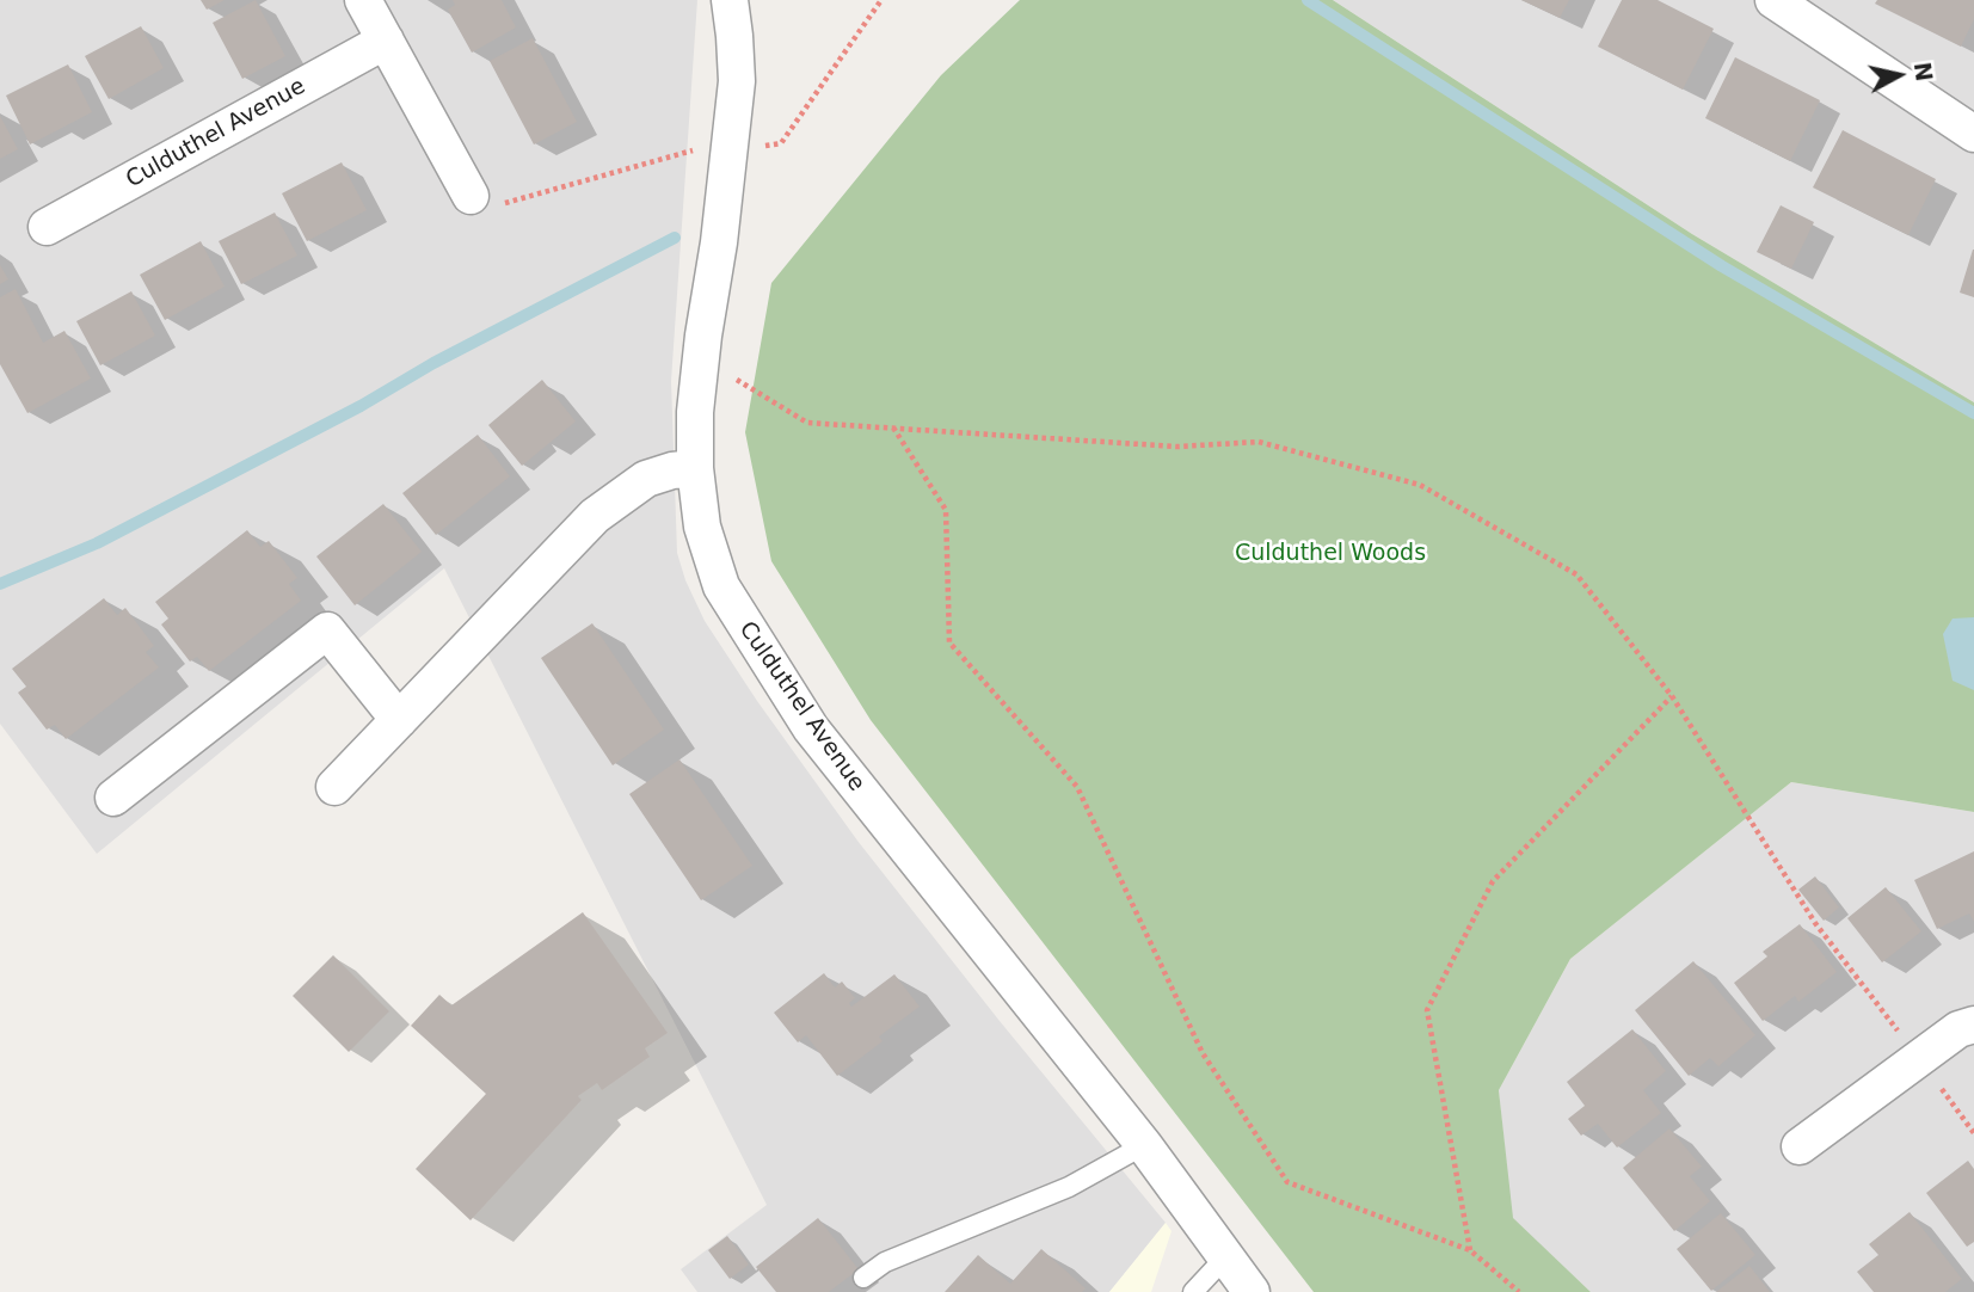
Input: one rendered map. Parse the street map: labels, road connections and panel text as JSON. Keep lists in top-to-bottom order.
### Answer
{
  "streets": {
    "street": ["Culduthel Avenue"]
  },
  "parks": ["Culduthel Woods"],
  "north": "right"
}
